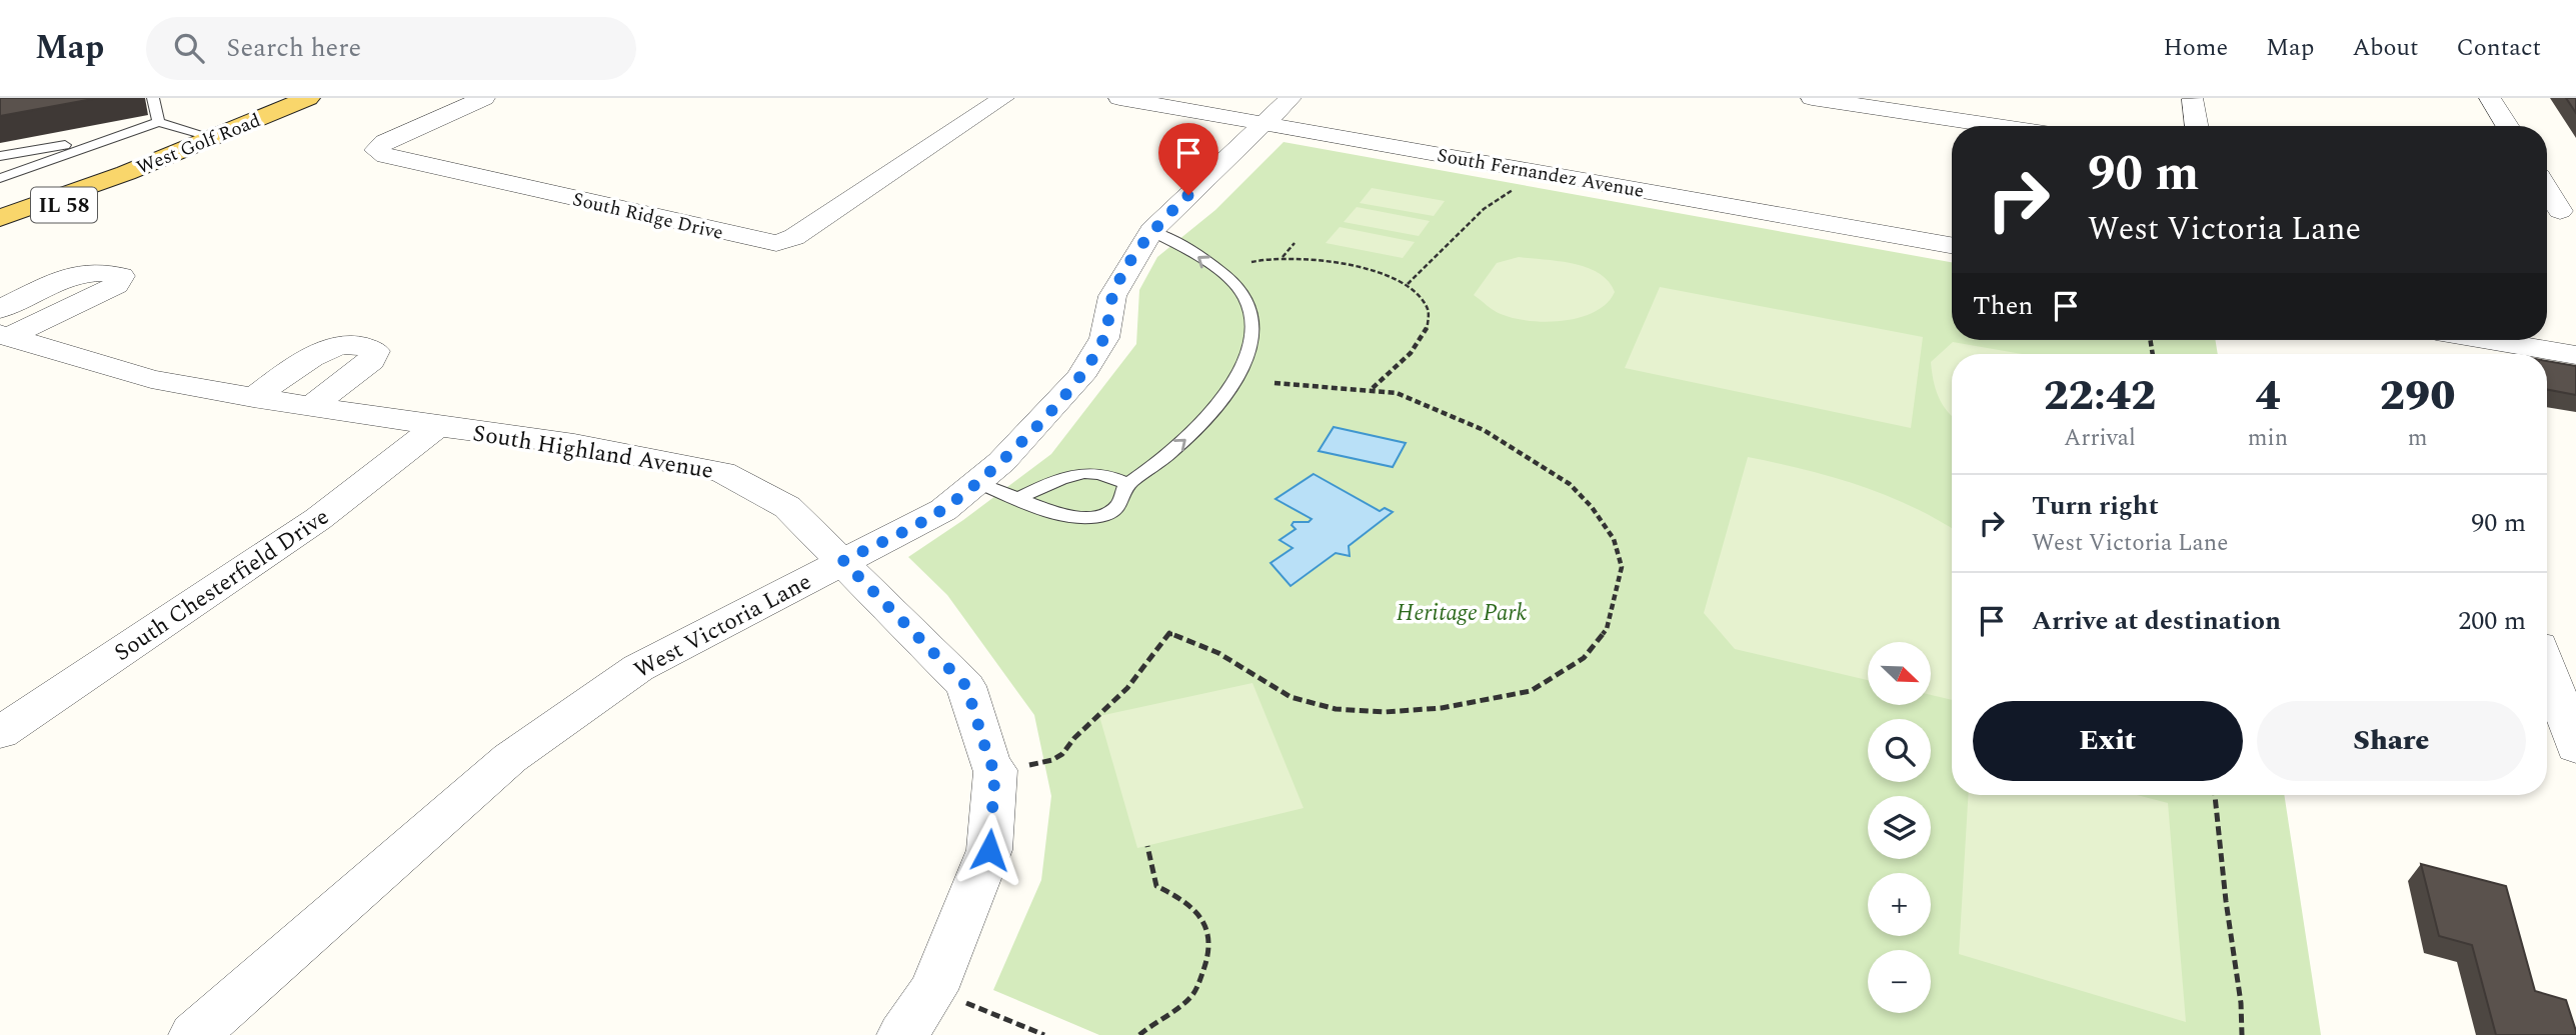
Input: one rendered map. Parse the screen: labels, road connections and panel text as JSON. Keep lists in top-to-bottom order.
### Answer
{
  "streets": {
    "main road": ["West Golf Road", "IL 58"],
    "street": [
      "South Fernandez Avenue",
      "South Ridge Drive",
      "South Highland Avenue",
      "South Chesterfield Drive",
      "West Victoria Lane"
    ]
  },
  "crossings": [
    ["South Fernandez Avenue", "West Victoria Lane"],
    ["South Highland Avenue", "South Chesterfield Drive"],
    ["South Highland Avenue", "West Victoria Lane"]
  ],
  "parks": ["Heritage Park"],
  "north": "bottom right",
  "page": {
    "header": "Map",
    "search": "Search here",
    "nav": [
      "Home",
      "Map",
      "About",
      "Contact"
    ],
    "turn": ["90 m", "West Victoria Lane"],
    "then": "Then",
    "eta": [
      "22:42",
      "Arrival",
      "4",
      "min",
      "290",
      "m"
    ],
    "list": [
      {
        "name": "Turn right",
        "note": "West Victoria Lane",
        "value": "90 m"
      },
      {
        "name": "Arrive at destination",
        "value": "200 m"
      }
    ],
    "map_buttons": ["+", "−"],
    "buttons": ["Exit", "Share"]
  }
}
